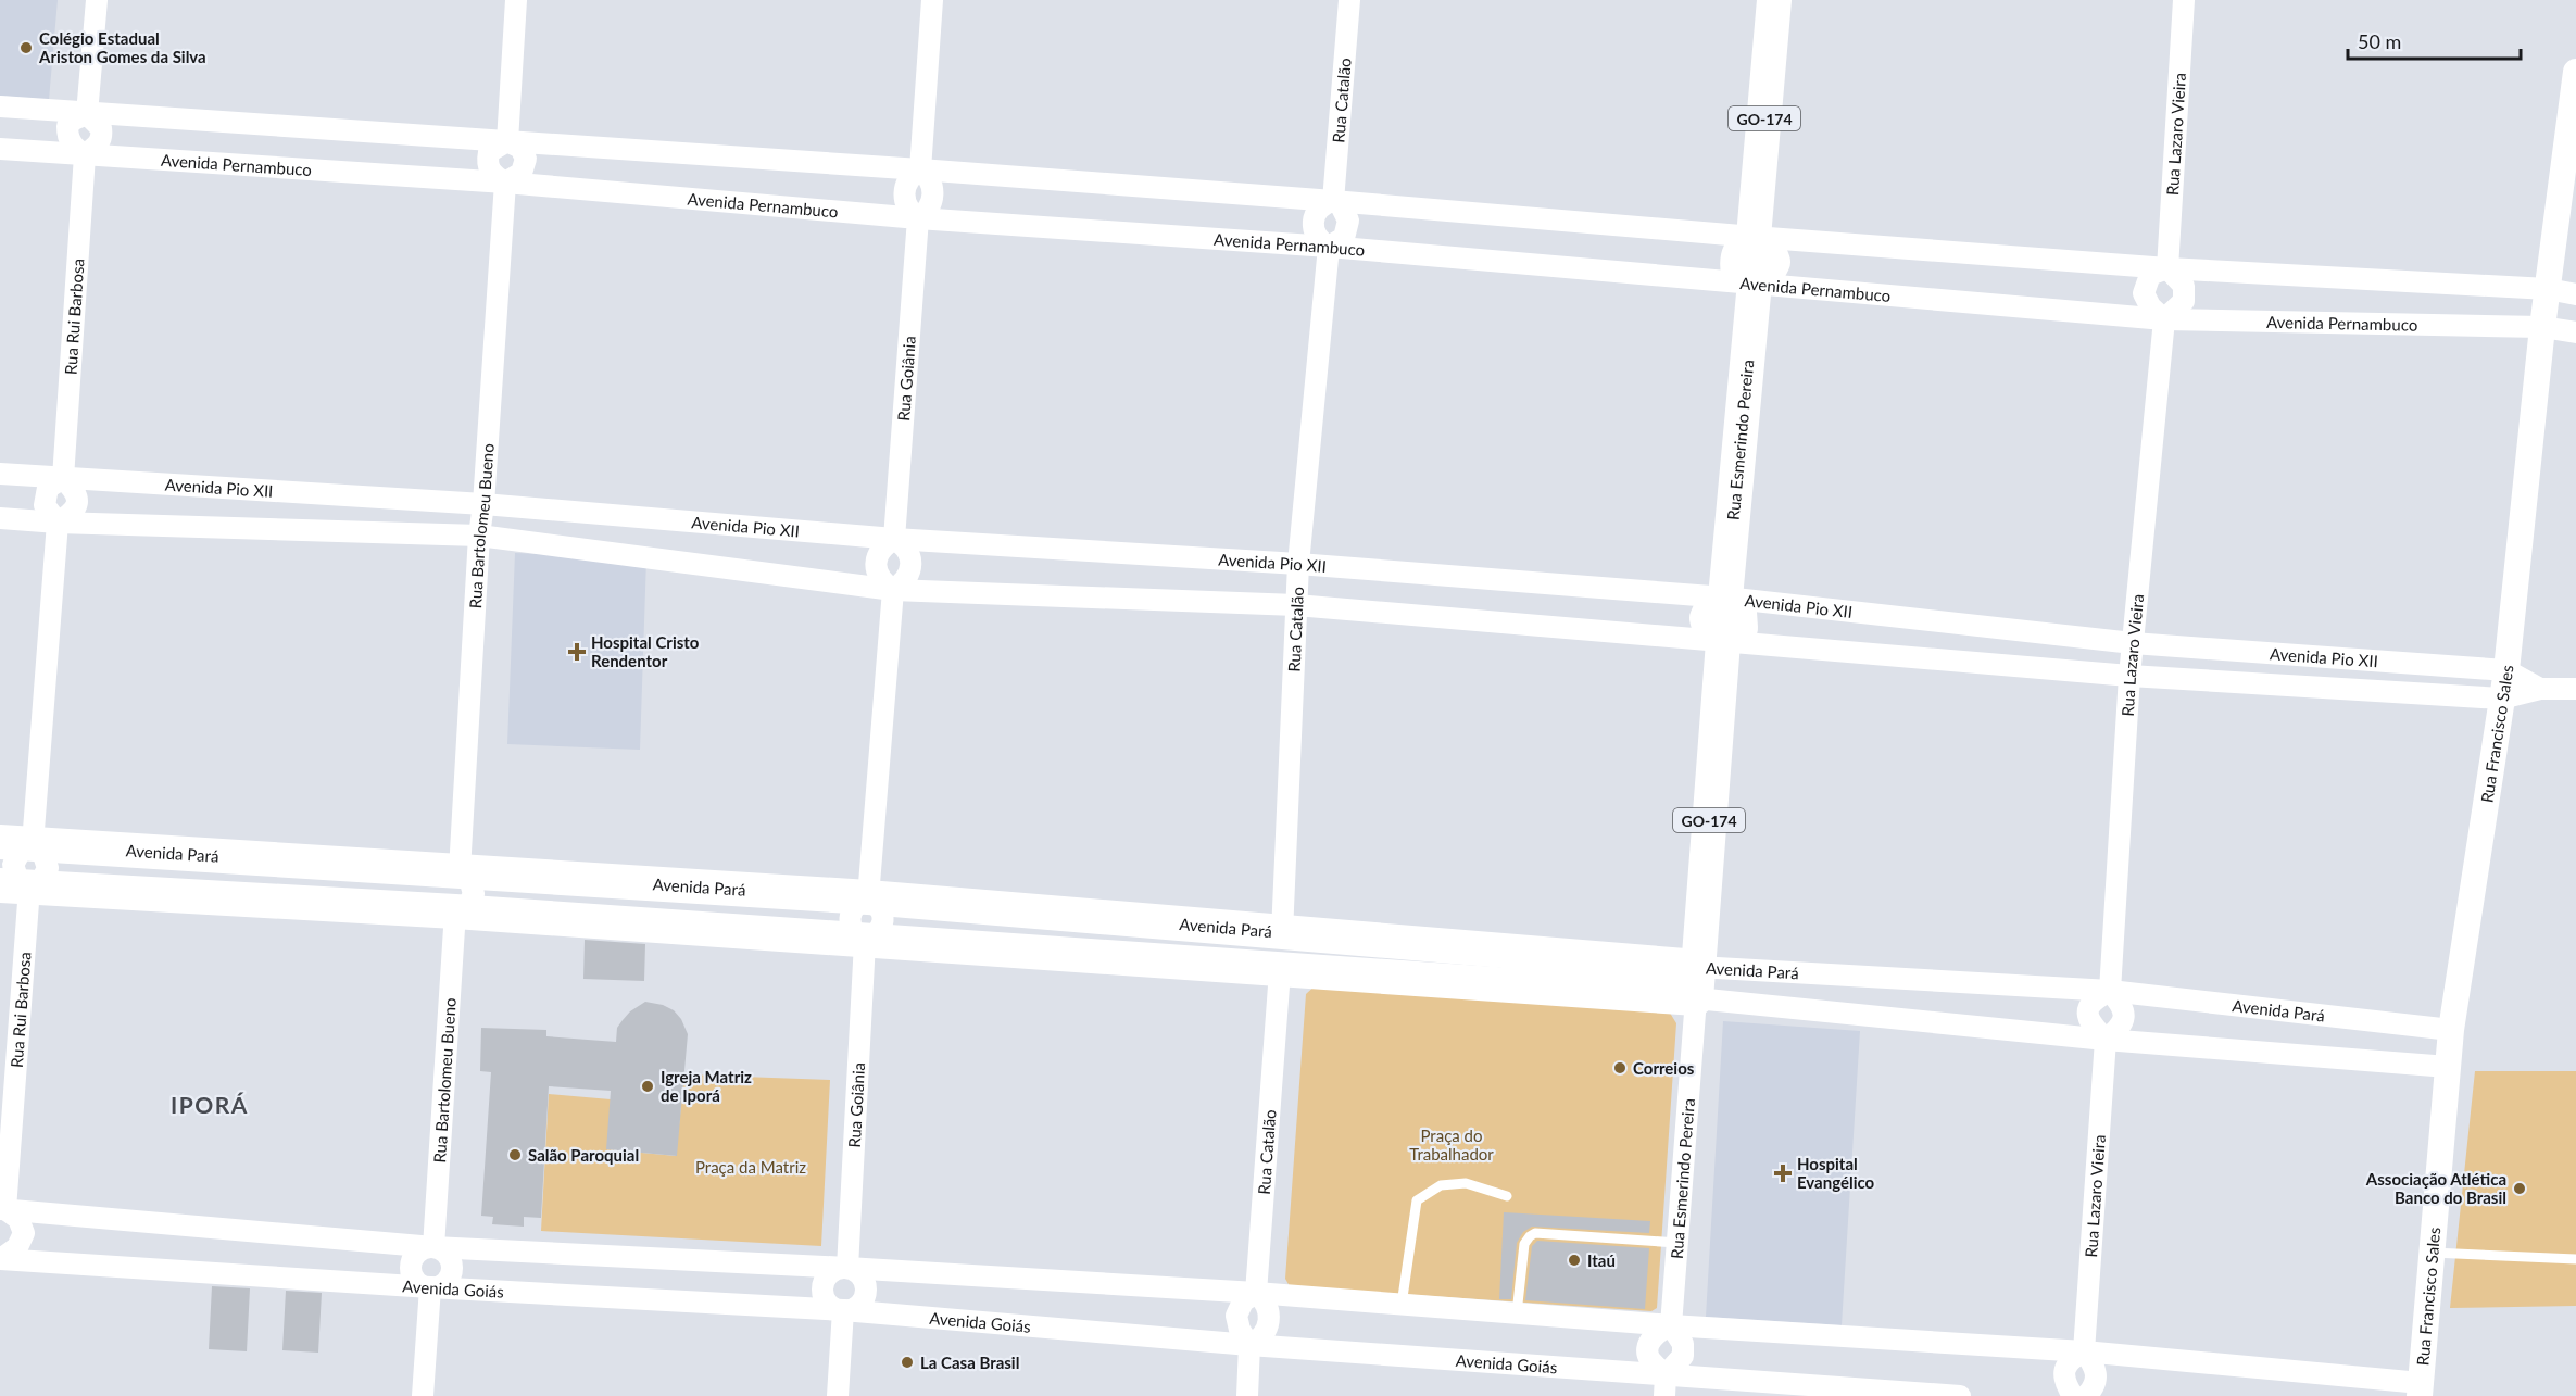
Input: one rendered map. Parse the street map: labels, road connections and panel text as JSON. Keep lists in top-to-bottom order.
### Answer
{
  "streets": {
    "main road": ["GO-174", "Rua Esmerindo Pereira", "Avenida Pará"],
    "street": [
      "Rua Catalão",
      "Rua Lazaro Vieira",
      "Avenida Pernambuco",
      "Rua Rui Barbosa",
      "Rua Goiânia",
      "Avenida Pio XII",
      "Rua Bartolomeu Bueno",
      "Rua Francisco Sales",
      "Avenida Goiás"
    ]
  },
  "crossings": [
    ["Rua Catalão", "Avenida Pernambuco"],
    ["Rua Catalão", "Avenida Pio XII"],
    ["Rua Catalão", "Avenida Pará"],
    ["Rua Catalão", "Avenida Goiás"],
    ["GO-174", "Rua Esmerindo Pereira"],
    ["Rua Lazaro Vieira", "Avenida Pernambuco"],
    ["Rua Lazaro Vieira", "Avenida Pio XII"],
    ["Rua Lazaro Vieira", "Avenida Pará"],
    ["Avenida Pernambuco", "Rua Rui Barbosa"],
    ["Avenida Pernambuco", "Rua Goiânia"],
    ["Avenida Pernambuco", "Rua Esmerindo Pereira"],
    ["Avenida Pernambuco", "Rua Bartolomeu Bueno"],
    ["Avenida Pernambuco", "Rua Francisco Sales"],
    ["Rua Rui Barbosa", "Avenida Pio XII"],
    ["Rua Rui Barbosa", "Avenida Pará"],
    ["Rua Goiânia", "Avenida Pio XII"],
    ["Rua Goiânia", "Avenida Pará"],
    ["Rua Goiânia", "Avenida Goiás"],
    ["Rua Esmerindo Pereira", "Avenida Pio XII"],
    ["Rua Esmerindo Pereira", "Avenida Pará"],
    ["Rua Esmerindo Pereira", "Avenida Goiás"],
    ["Avenida Pio XII", "Rua Bartolomeu Bueno"],
    ["Avenida Pio XII", "Rua Francisco Sales"],
    ["Rua Bartolomeu Bueno", "Avenida Pará"],
    ["Rua Bartolomeu Bueno", "Avenida Goiás"],
    ["Rua Francisco Sales", "Avenida Pará"]
  ],
  "districts": ["IPORÁ"],
  "parks": ["Praça do Trabalhador", "Praça da Matriz"],
  "places": {
    "other": [
      "Colégio Estadual Ariston Gomes da Silva",
      "Correios",
      "Igreja Matriz de Iporá",
      "Salão Paroquial",
      "Associação Atlética Banco do Brasil",
      "Itaú",
      "La Casa Brasil"
    ],
    "health": ["Hospital Cristo Rendentor", "Hospital Evangélico"]
  },
  "scale_bar": "50 m"
}
